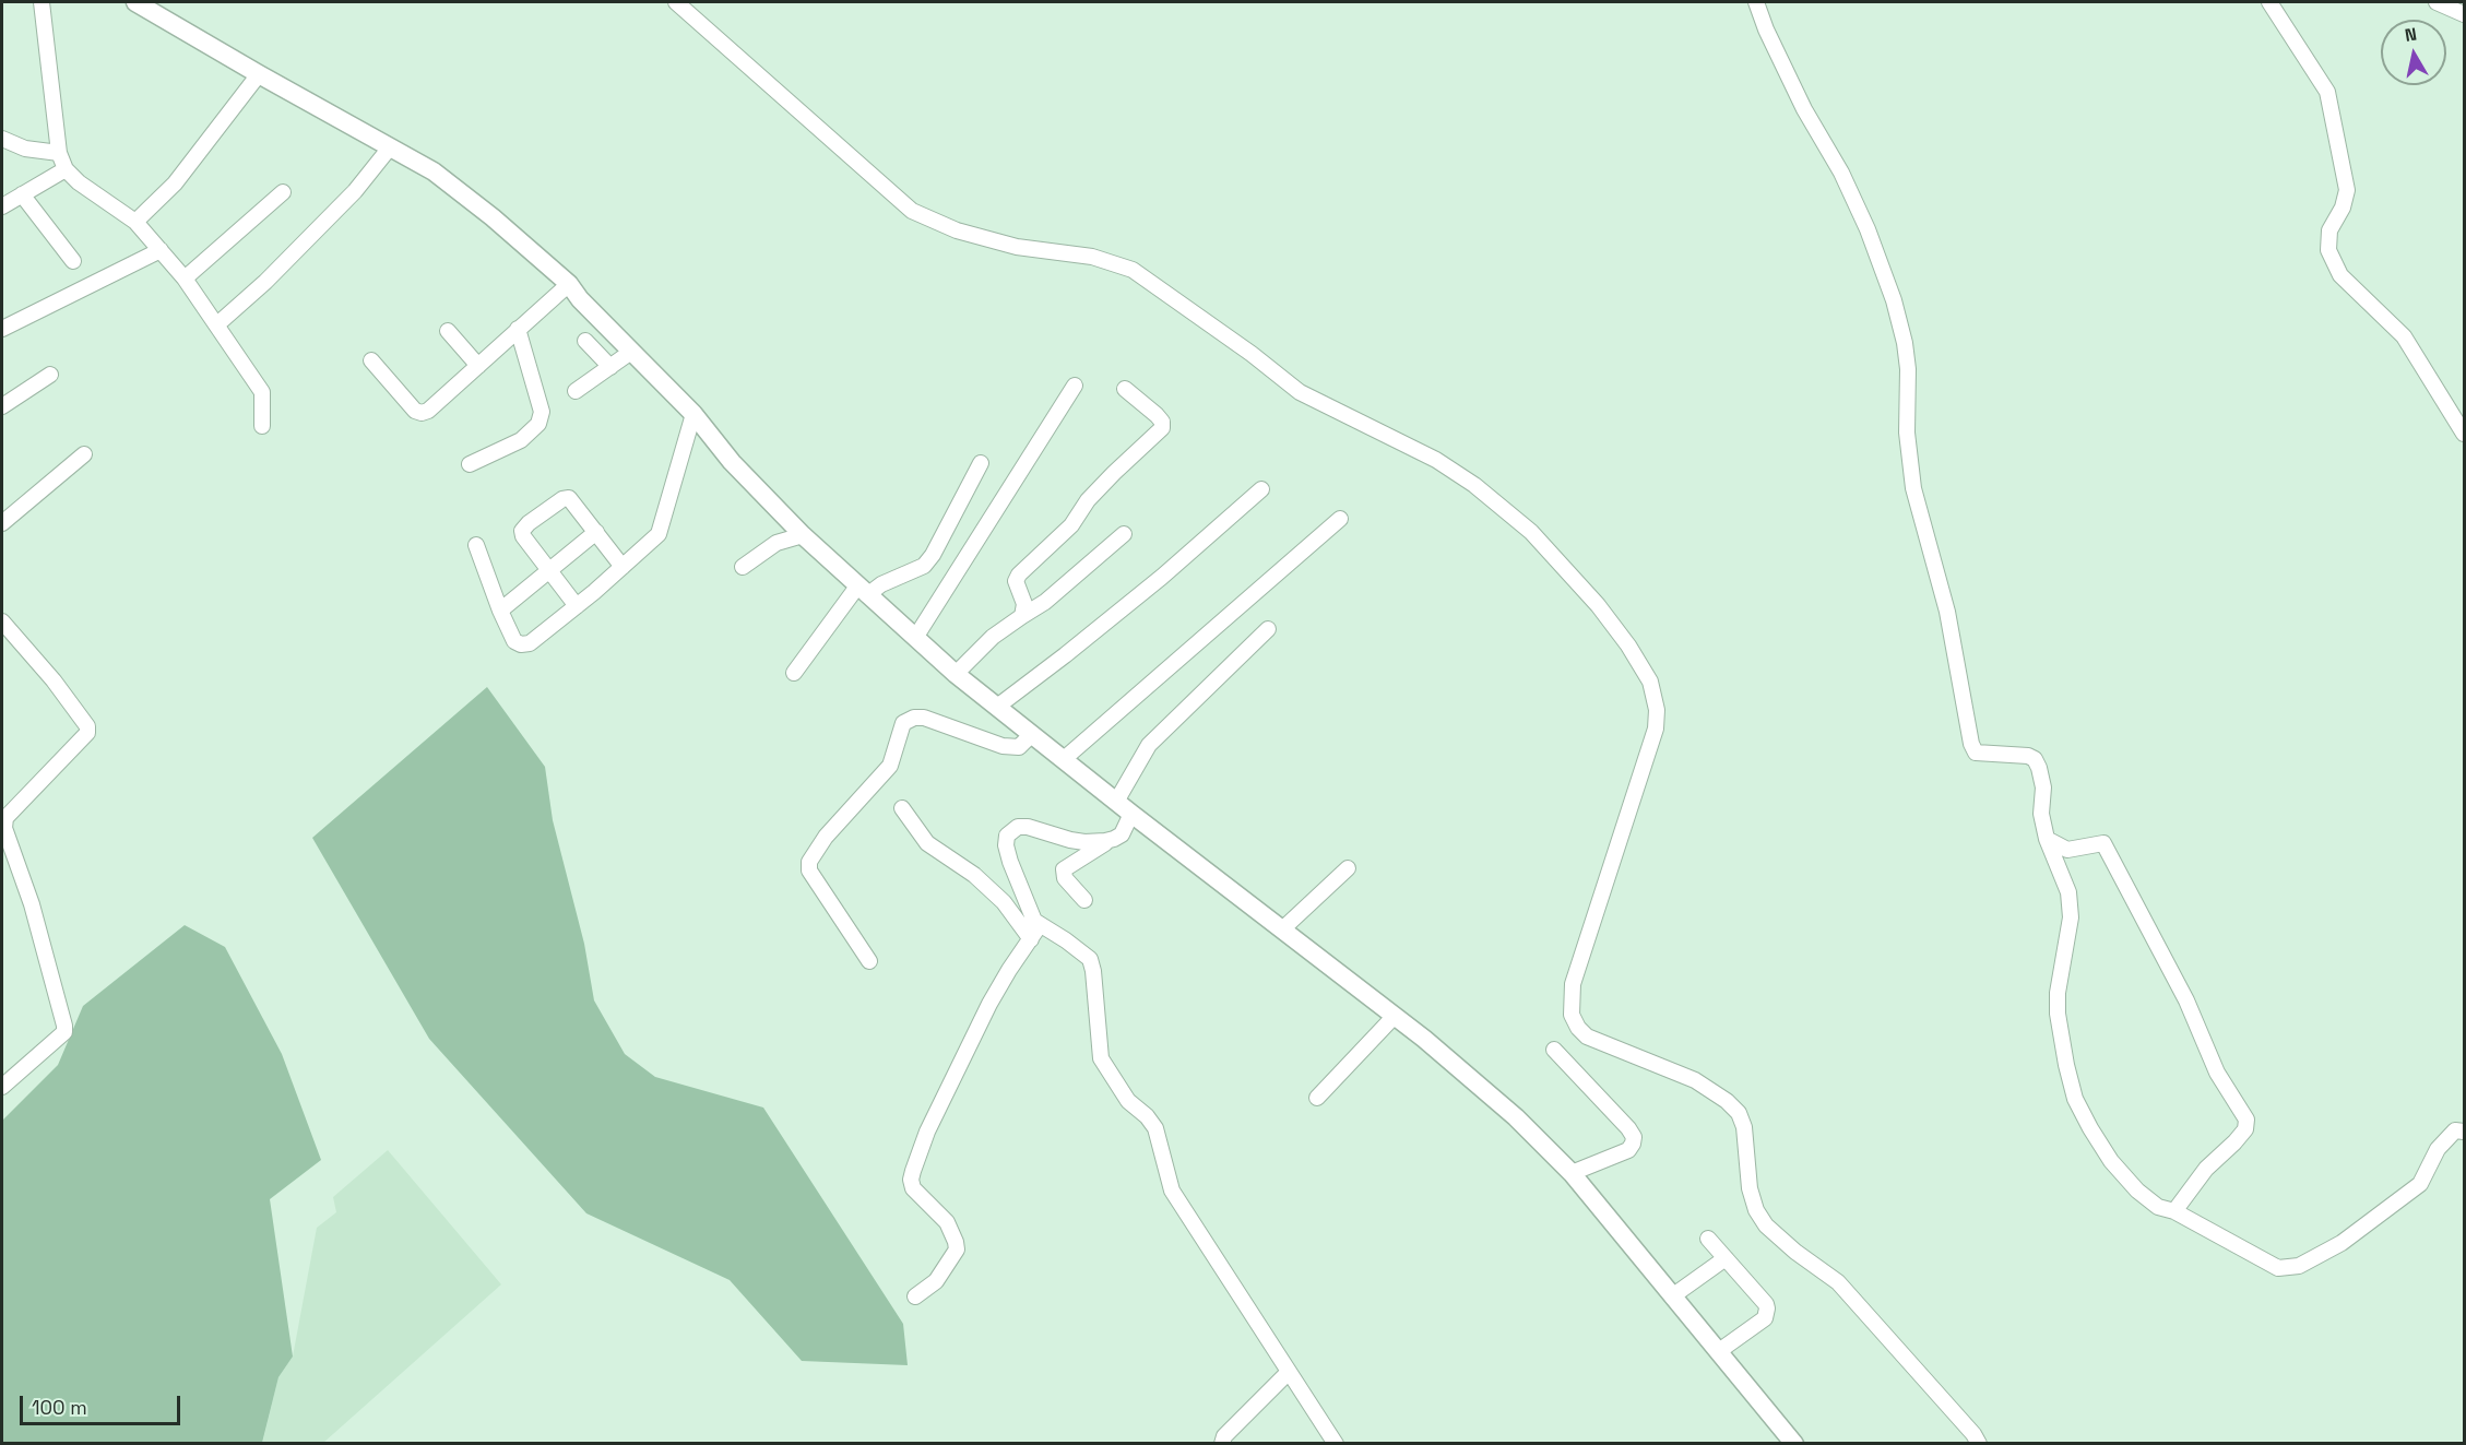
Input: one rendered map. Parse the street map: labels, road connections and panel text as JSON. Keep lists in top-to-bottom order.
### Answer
{
  "scale_bar": "100 m",
  "north": "top"
}
